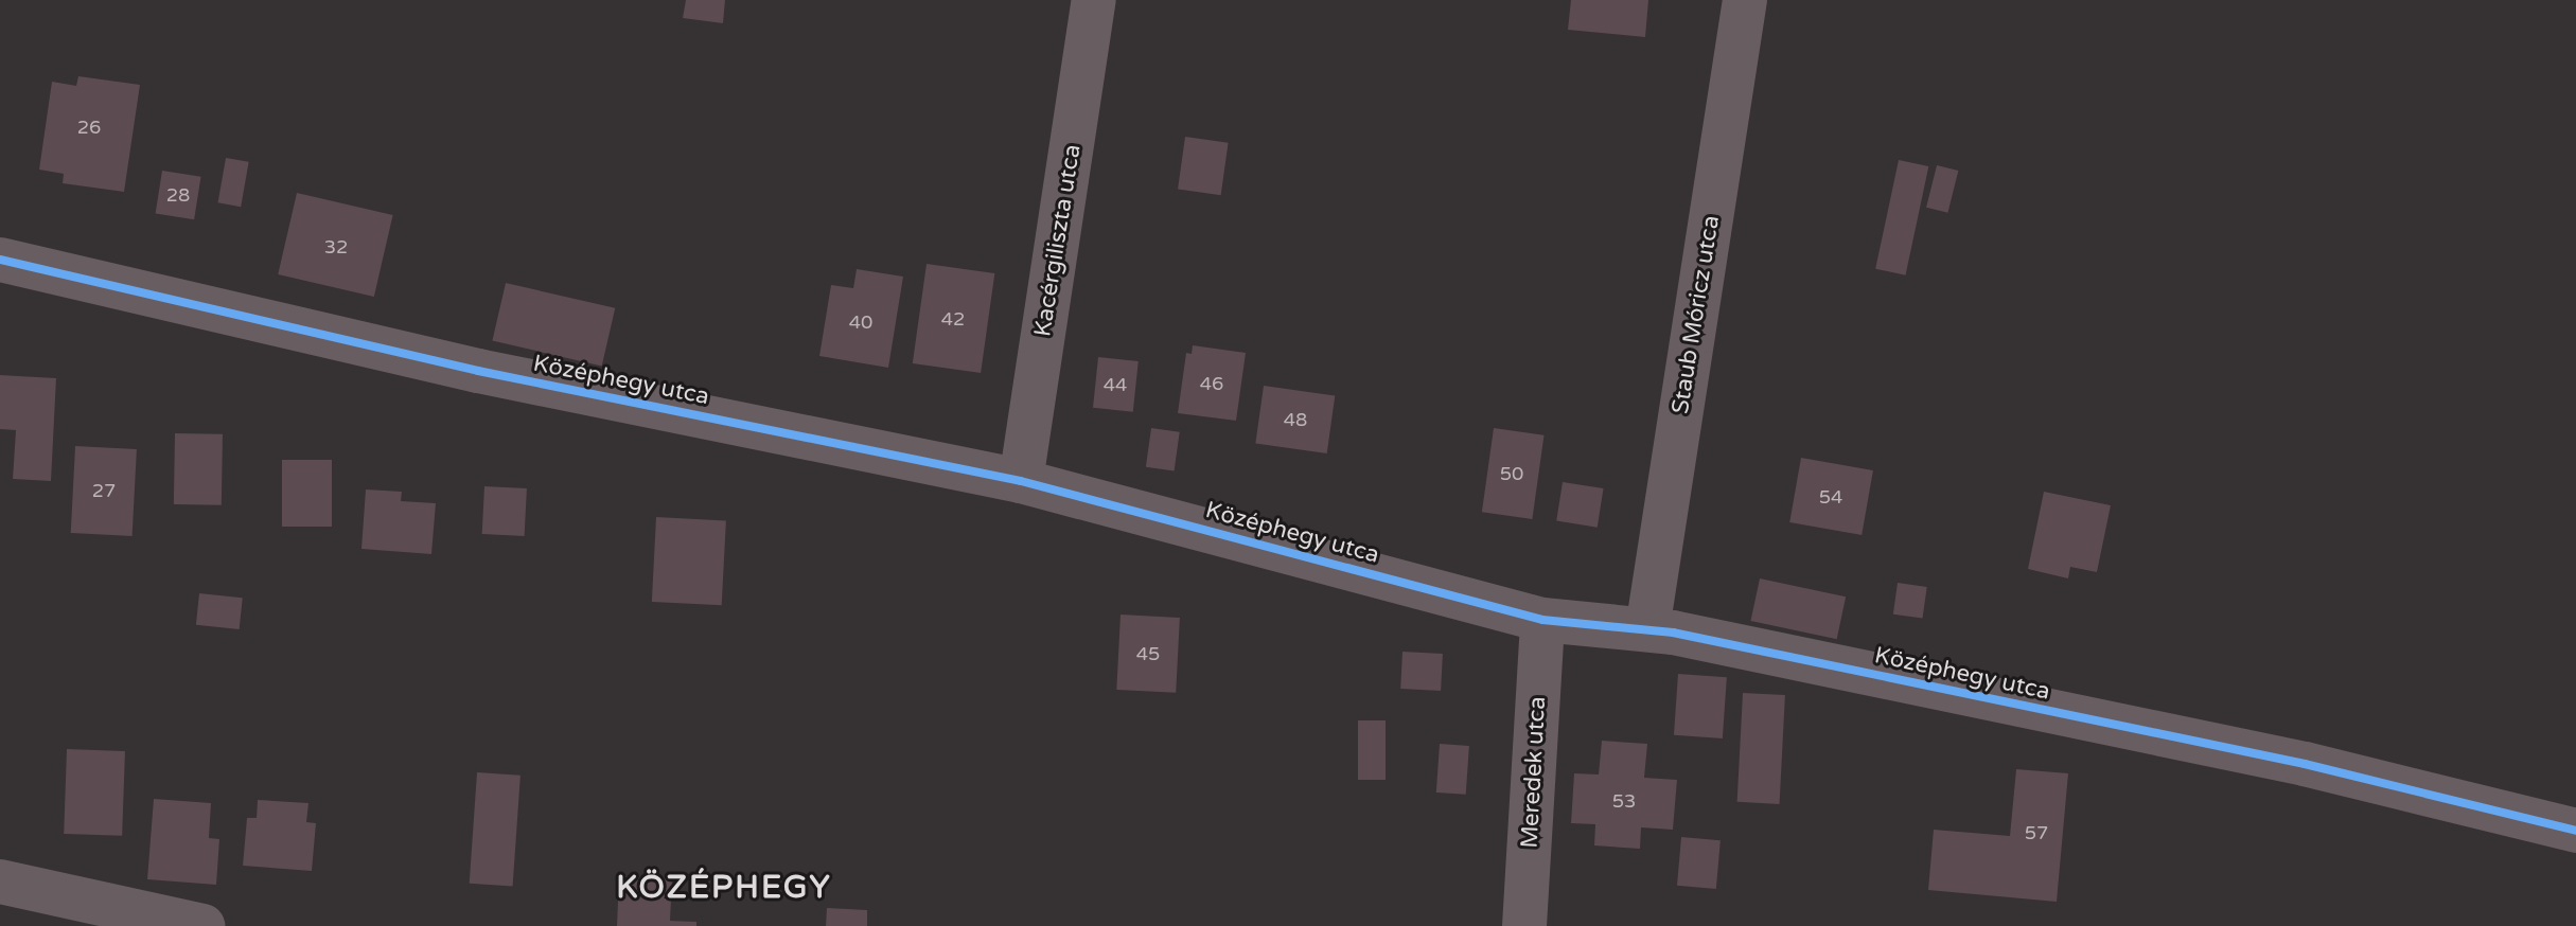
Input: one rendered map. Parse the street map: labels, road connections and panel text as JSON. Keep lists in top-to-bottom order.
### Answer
{
  "streets": {
    "street": [
      "Kacérgiliszta utca",
      "Staub Móricz utca",
      "Középhegy utca",
      "Meredek utca"
    ]
  },
  "crossings": [
    ["Kacérgiliszta utca", "Középhegy utca"],
    ["Staub Móricz utca", "Középhegy utca"],
    ["Középhegy utca", "Meredek utca"]
  ],
  "districts": ["KÖZÉPHEGY"],
  "house_numbers": [
    "26",
    "28",
    "32",
    "42",
    "40",
    "46",
    "44",
    "48",
    "50",
    "27",
    "54",
    "45",
    "53",
    "57"
  ]
}
